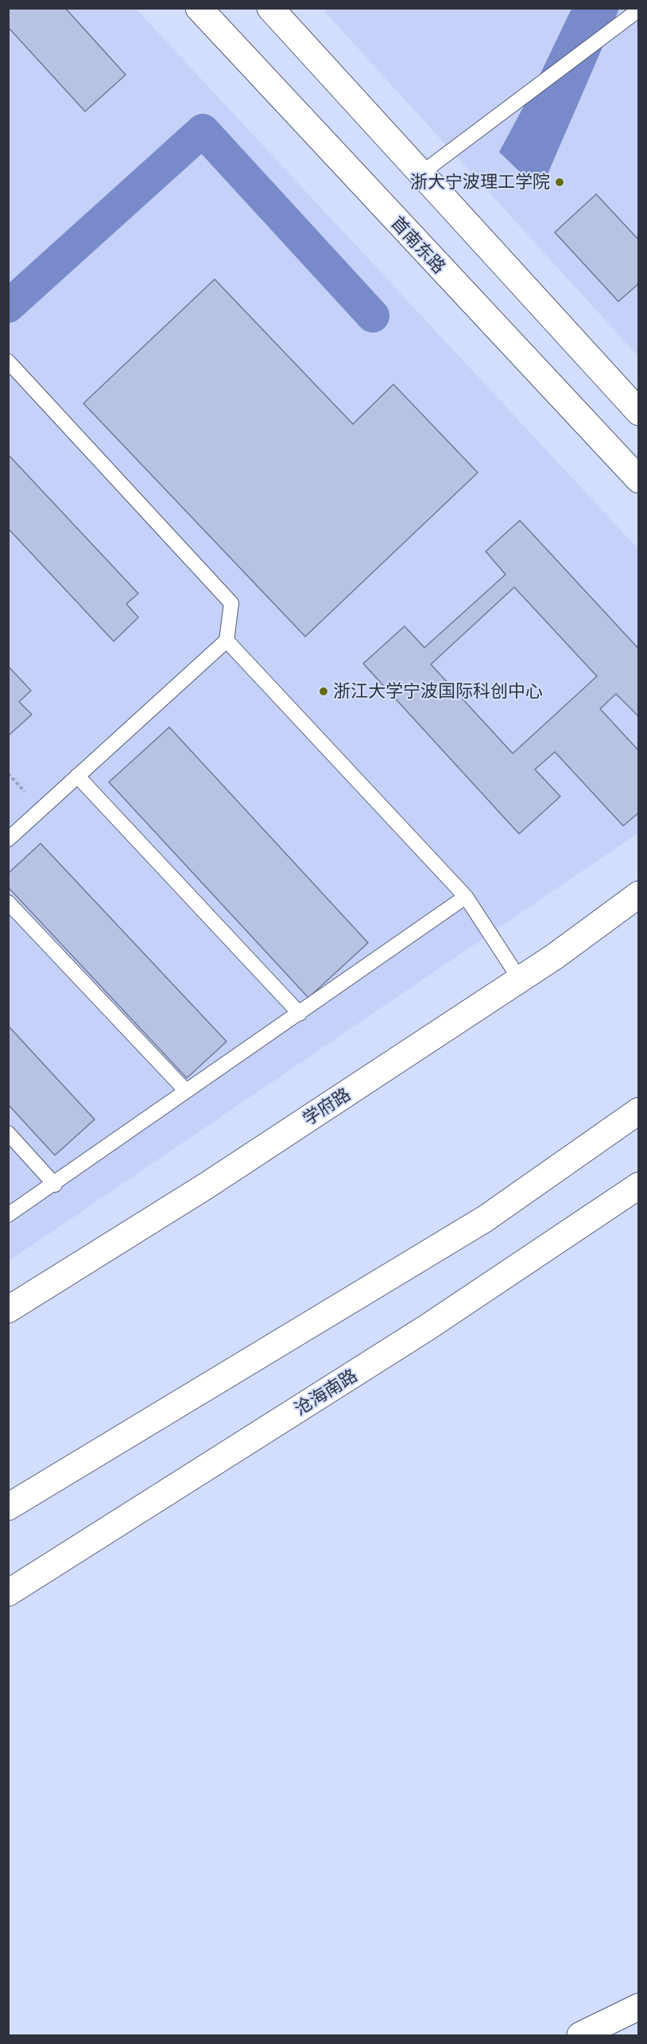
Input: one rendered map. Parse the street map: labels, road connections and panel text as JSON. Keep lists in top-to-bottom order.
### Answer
{
  "streets": {
    "main road": ["首南东路", "学府路", "沧海南路"]
  },
  "places": ["浙大宁波理工学院", "浙江大学宁波国际科创中心"]
}
